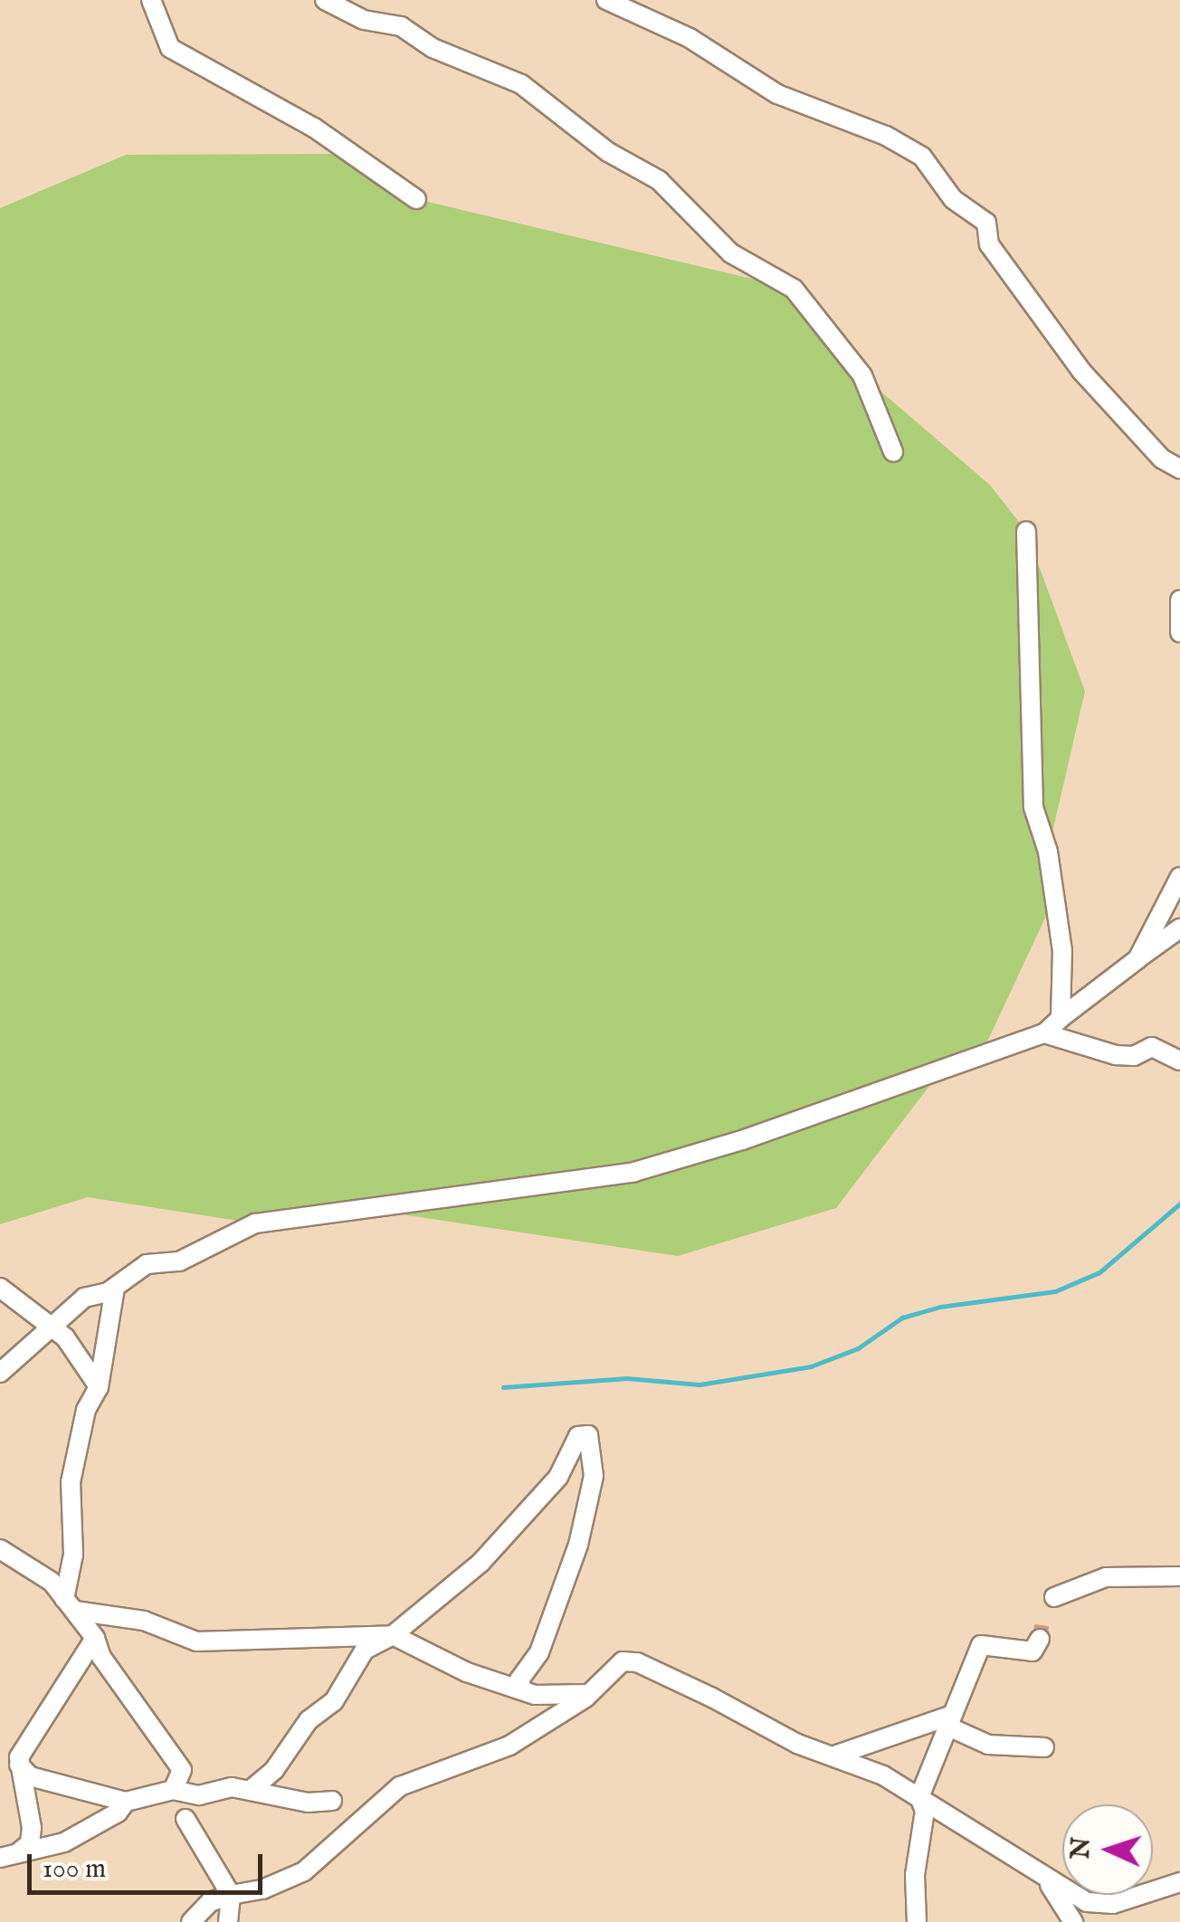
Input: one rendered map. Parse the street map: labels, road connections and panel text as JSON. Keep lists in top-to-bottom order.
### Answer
{
  "scale_bar": "100 m",
  "north": "left"
}
